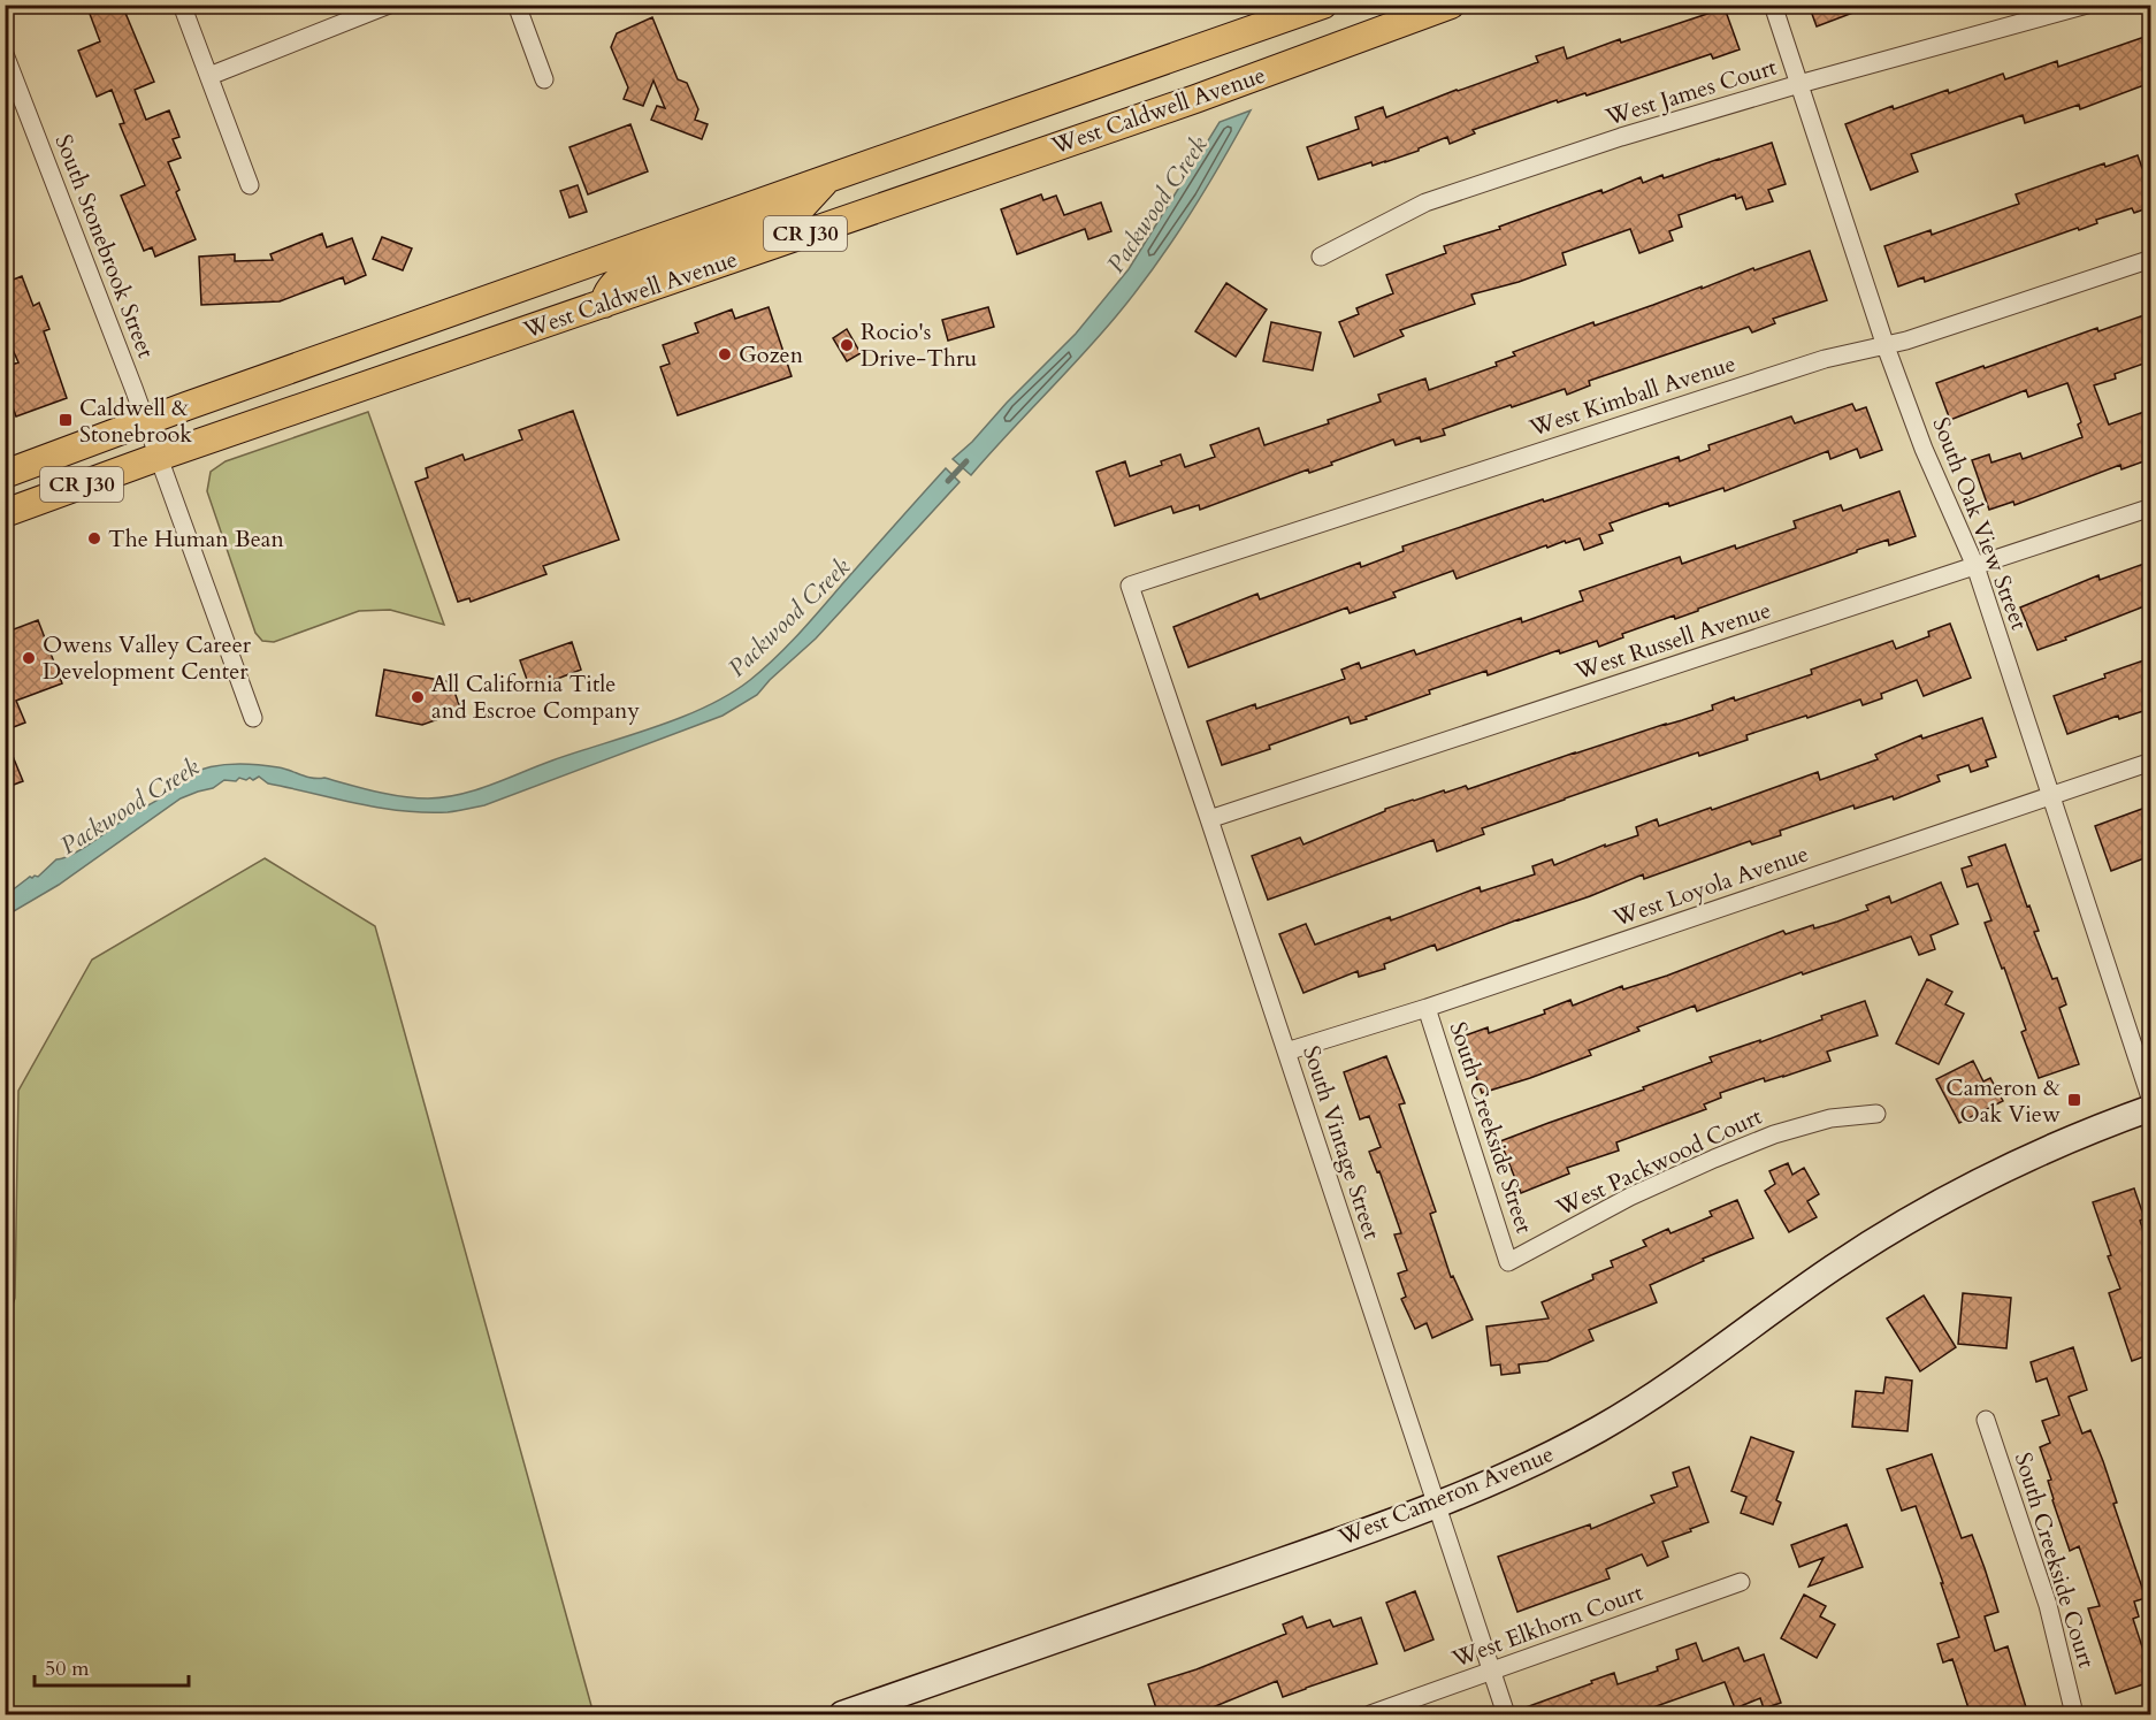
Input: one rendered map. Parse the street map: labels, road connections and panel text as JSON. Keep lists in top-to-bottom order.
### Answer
{
  "streets": {
    "main road": ["West Caldwell Avenue", "CR J30"],
    "street": [
      "West James Court",
      "South Stonebrook Street",
      "West Kimball Avenue",
      "South Oak View Street",
      "West Russell Avenue",
      "West Loyola Avenue",
      "South Creekside Street",
      "South Vintage Street",
      "West Packwood Court",
      "West Cameron Avenue",
      "South Creekside Court",
      "West Elkhorn Court"
    ]
  },
  "crossings": [
    ["West James Court", "South Oak View Street"],
    ["West Caldwell Avenue", "South Stonebrook Street"],
    ["West Kimball Avenue", "South Oak View Street"],
    ["West Kimball Avenue", "South Vintage Street"],
    ["South Oak View Street", "West Russell Avenue"],
    ["South Oak View Street", "West Loyola Avenue"],
    ["West Russell Avenue", "South Vintage Street"],
    ["West Loyola Avenue", "South Creekside Street"],
    ["West Loyola Avenue", "South Vintage Street"],
    ["South Creekside Street", "West Packwood Court"],
    ["South Vintage Street", "West Cameron Avenue"],
    ["South Vintage Street", "West Elkhorn Court"]
  ],
  "water": ["Packwood Creek"],
  "places": {
    "other": [
      "Rocio's Drive-Thru",
      "Gozen",
      "The Human Bean",
      "Owens Valley Career Development Center",
      "All California Title and Escroe Company"
    ],
    "transit": ["Caldwell & Stonebrook", "Cameron & Oak View"]
  },
  "scale_bar": "50 m"
}
